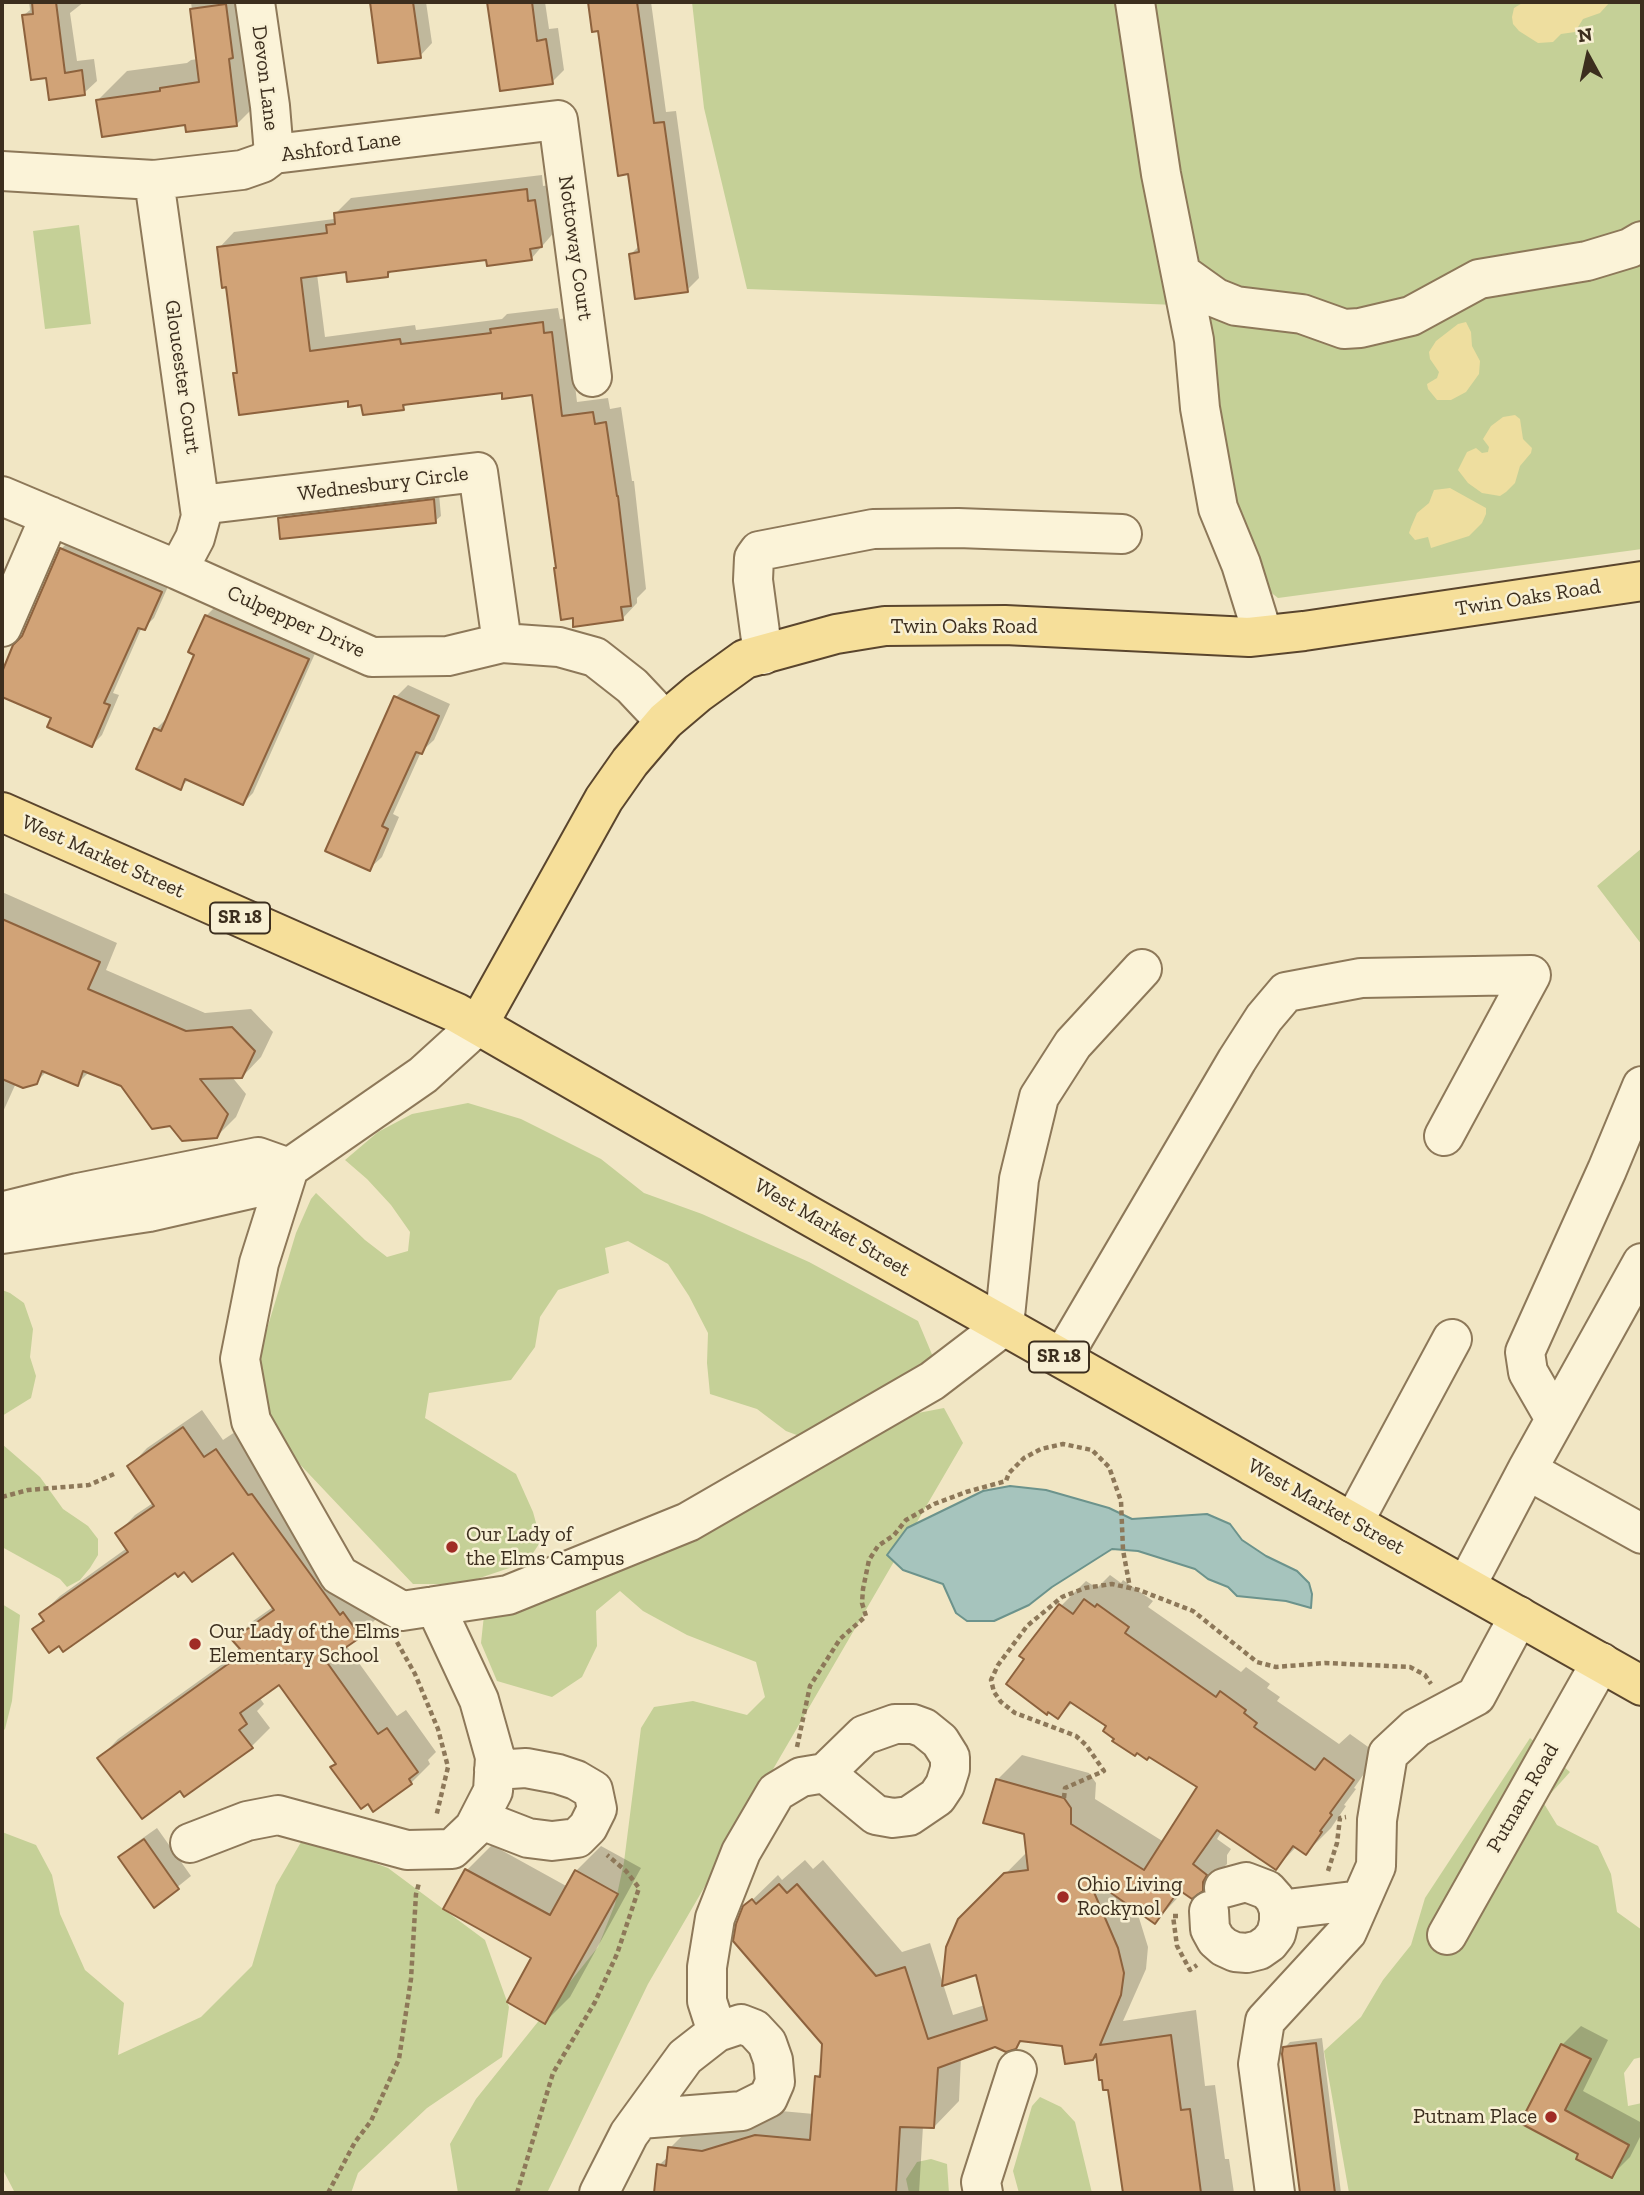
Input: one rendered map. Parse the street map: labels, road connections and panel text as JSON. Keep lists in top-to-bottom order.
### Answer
{
  "streets": {
    "main road": ["Twin Oaks Road", "West Market Street", "SR 18"],
    "street": [
      "Devon Lane",
      "Ashford Lane",
      "Nottoway Court",
      "Gloucester Court",
      "Wednesbury Circle",
      "Culpepper Drive",
      "Putnam Road"
    ]
  },
  "crossings": [
    ["Devon Lane", "Ashford Lane"],
    ["Ashford Lane", "Nottoway Court"],
    ["Ashford Lane", "Gloucester Court"],
    ["Gloucester Court", "Wednesbury Circle"],
    ["Gloucester Court", "Culpepper Drive"],
    ["Wednesbury Circle", "Culpepper Drive"],
    ["Twin Oaks Road", "Culpepper Drive"],
    ["Twin Oaks Road", "West Market Street"],
    ["West Market Street", "Putnam Road"]
  ],
  "places": [
    "Our Lady of the Elms Campus",
    "Our Lady of the Elms Elementary School",
    "Ohio Living Rockynol",
    "Putnam Place"
  ],
  "north": "top"
}
